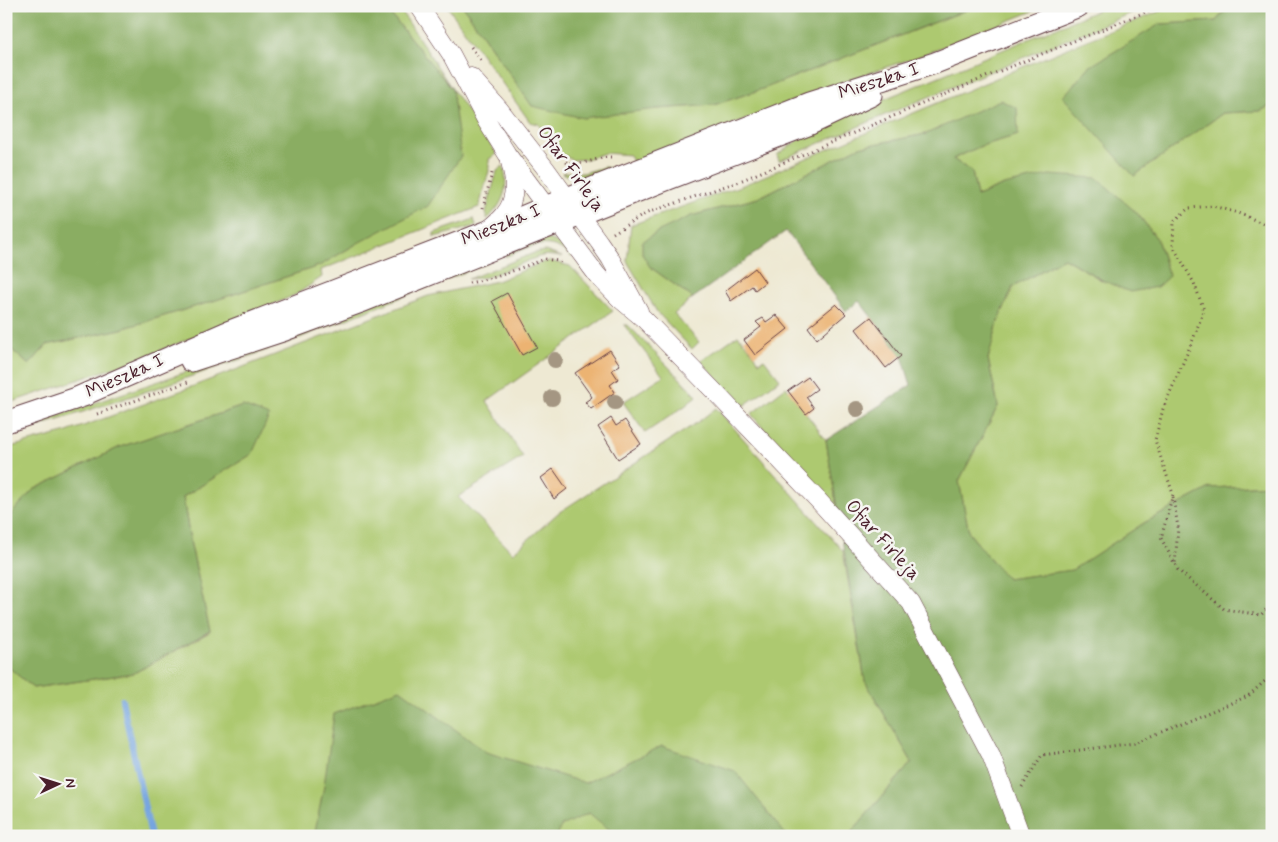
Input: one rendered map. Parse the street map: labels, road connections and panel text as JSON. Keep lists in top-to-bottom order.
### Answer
{
  "streets": {
    "street": ["Mieszka I", "Ofiar Firleja"]
  },
  "crossings": [
    ["Mieszka I", "Ofiar Firleja"]
  ],
  "north": "right"
}
